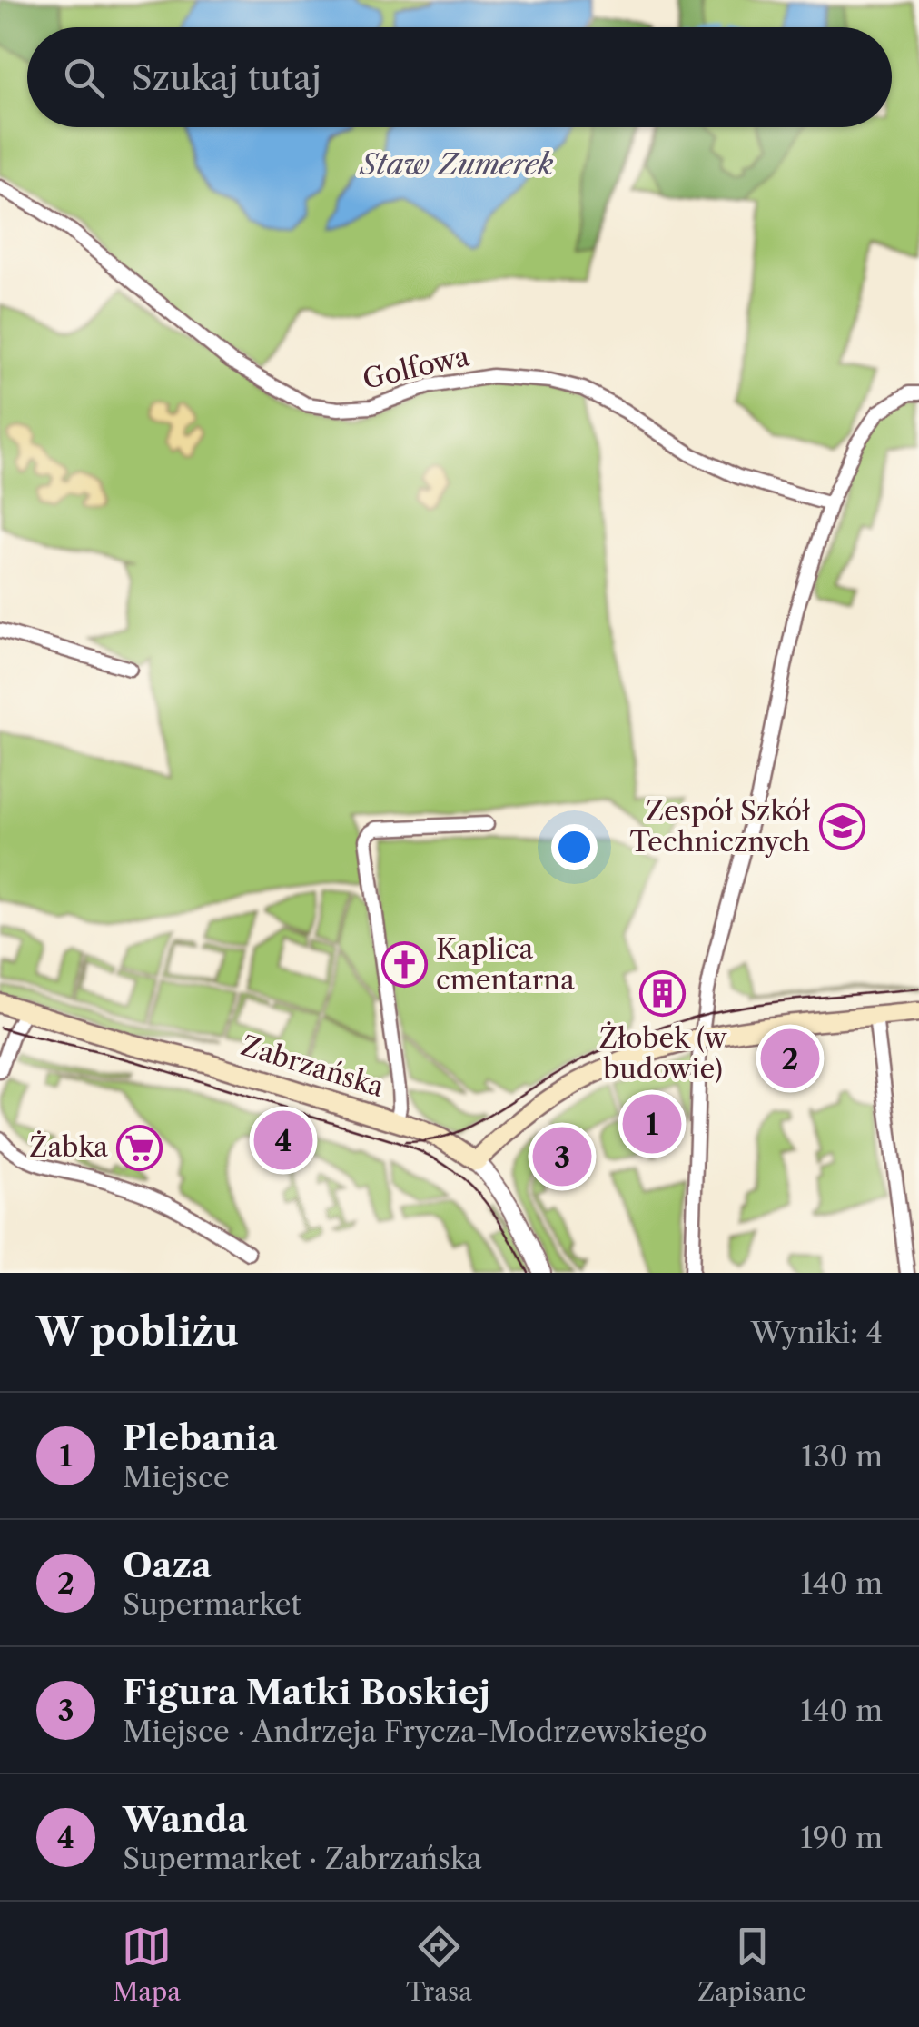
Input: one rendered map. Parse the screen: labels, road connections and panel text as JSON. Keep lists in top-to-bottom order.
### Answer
{
  "streets": {
    "main road": ["Zabrzańska"],
    "street": ["Golfowa"]
  },
  "water": ["Staw Zumerek"],
  "places": {
    "school or university": ["Zespół Szkół Technicznych"],
    "church": ["Kaplica cmentarna"],
    "building": ["Żłobek (w budowie)"],
    "supermarket": ["Żabka"]
  },
  "page": {
    "search": "Szukaj tutaj",
    "pins": [
      "2",
      "1",
      "4",
      "3"
    ],
    "heading": ["W pobliżu", "Wyniki: 4"],
    "list": [
      {
        "mark": "1",
        "name": "Plebania",
        "note": "Miejsce",
        "value": "130 m"
      },
      {
        "mark": "2",
        "name": "Oaza",
        "note": "Supermarket",
        "value": "140 m"
      },
      {
        "mark": "3",
        "name": "Figura Matki Boskiej",
        "note": "Miejsce · Andrzeja Frycza-Modrzewskiego",
        "value": "140 m"
      },
      {
        "mark": "4",
        "name": "Wanda",
        "note": "Supermarket · Zabrzańska",
        "value": "190 m"
      }
    ],
    "nav": ["Mapa", "Trasa", "Zapisane"]
  }
}
